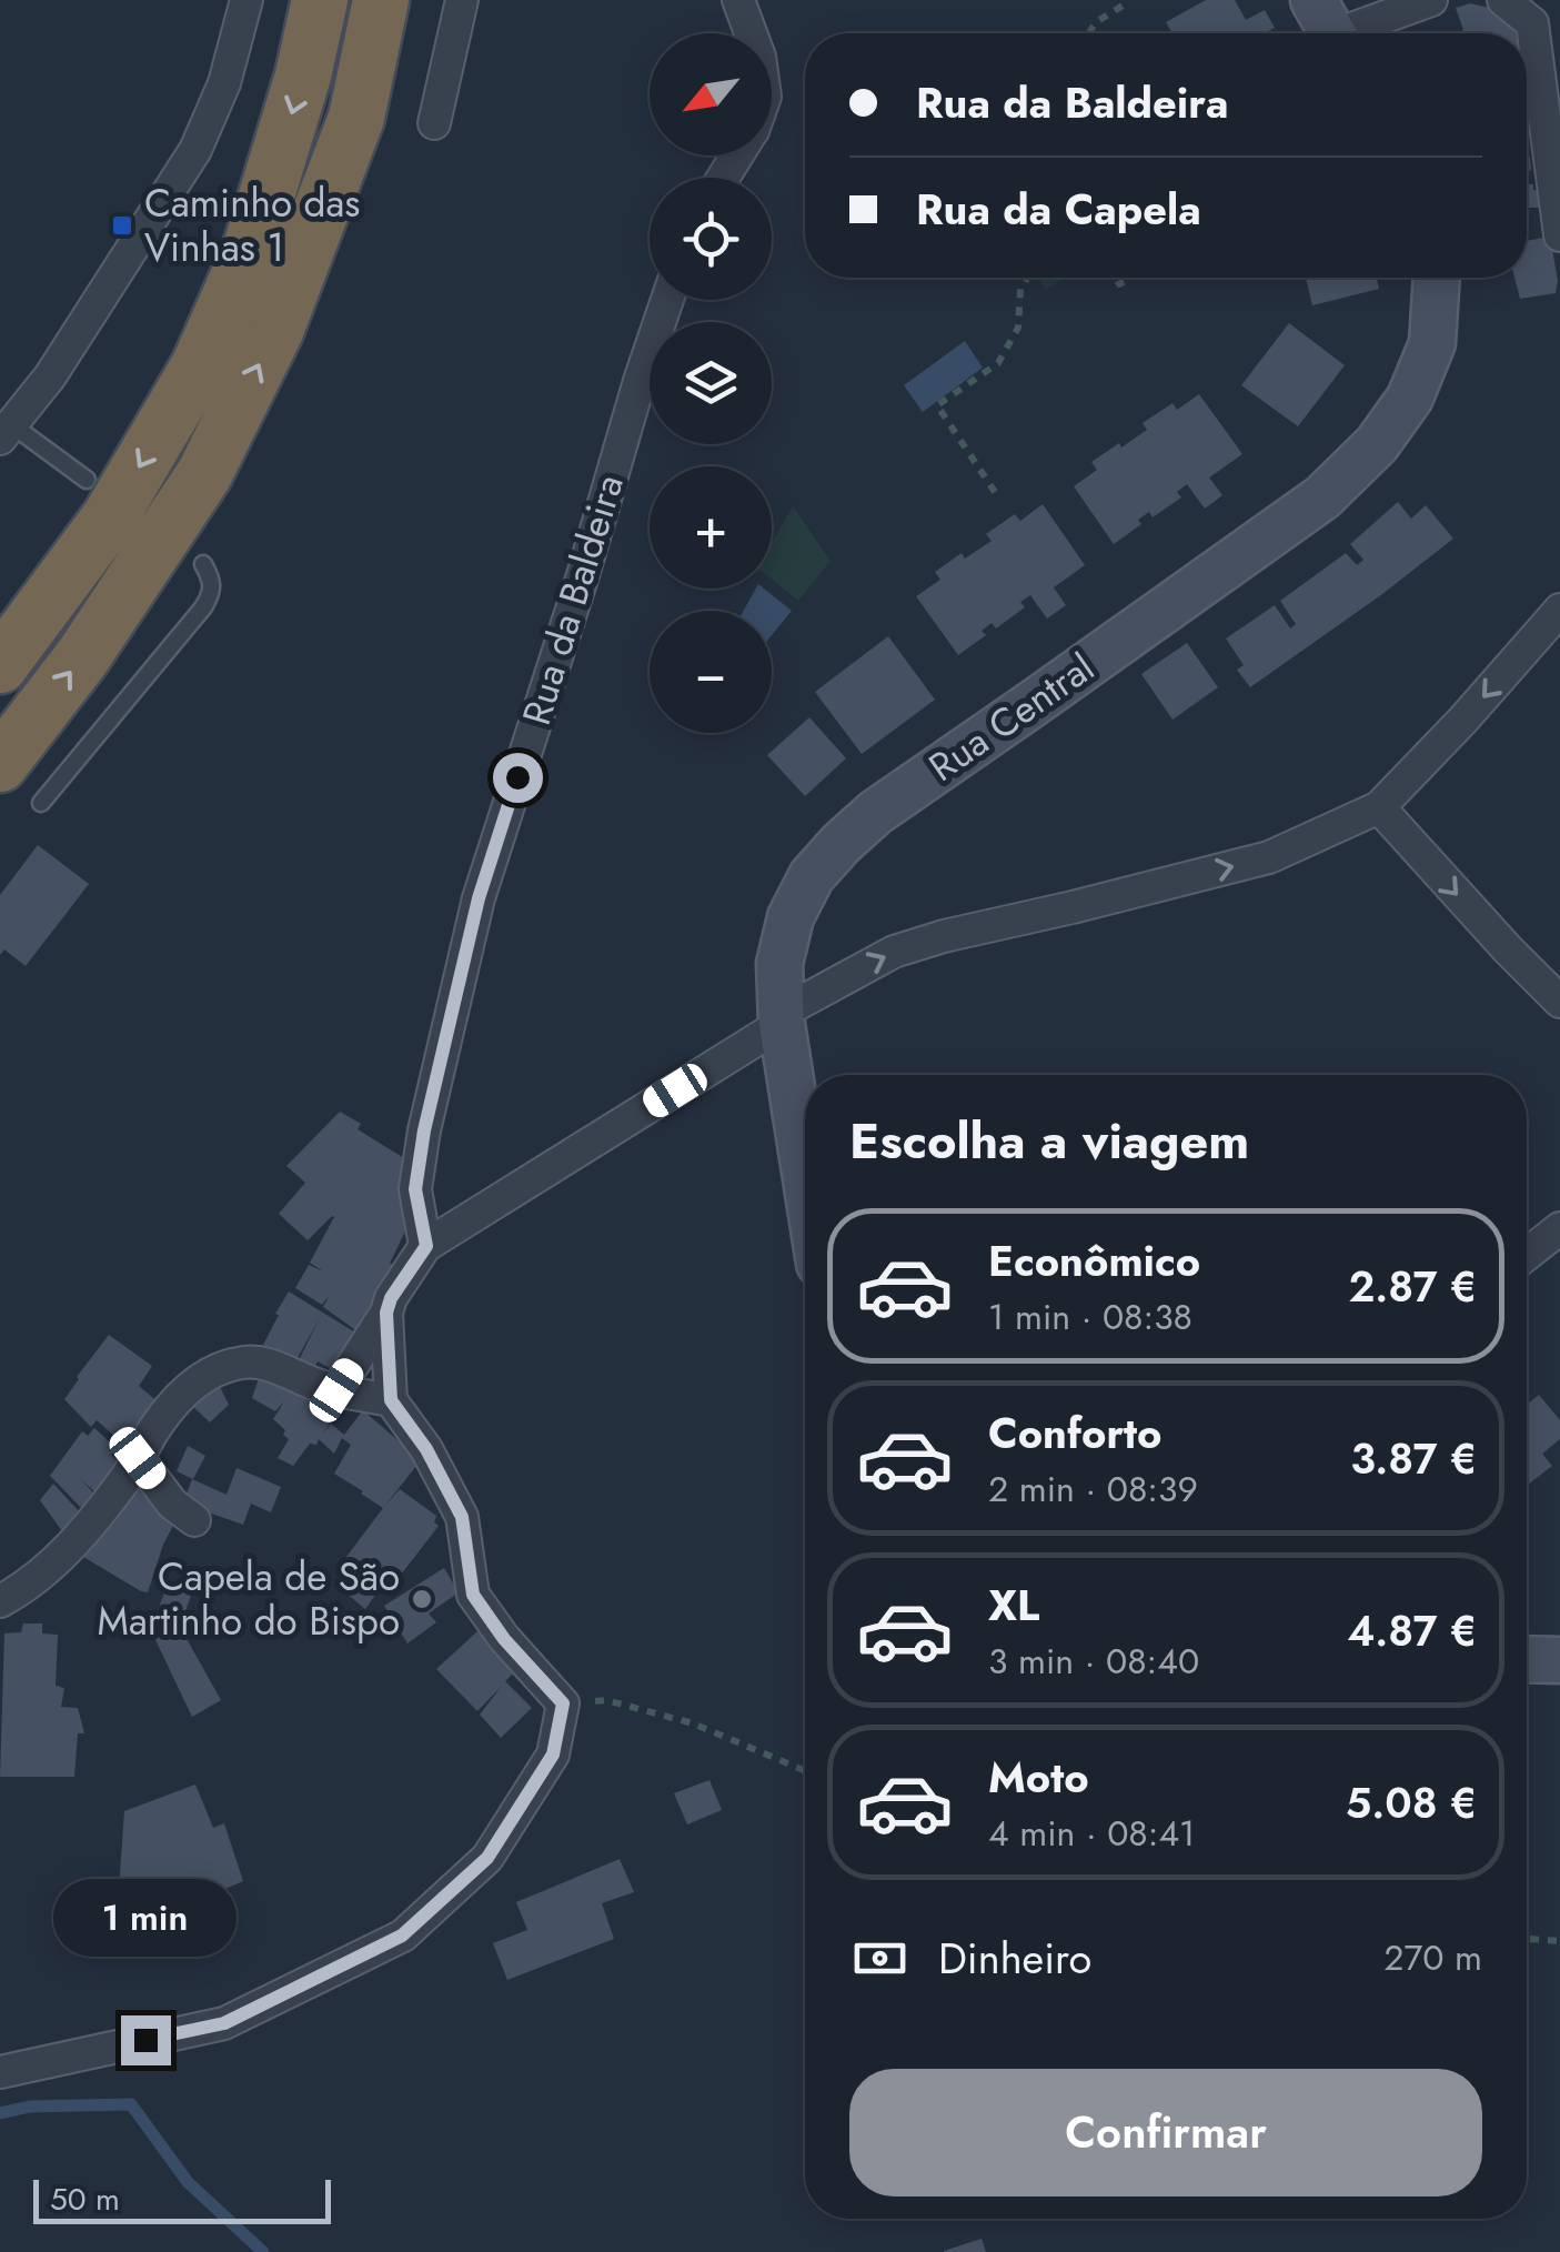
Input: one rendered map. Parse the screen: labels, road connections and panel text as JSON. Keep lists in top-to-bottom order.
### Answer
{
  "streets": {
    "street": ["Rua da Baldeira", "Rua Central"]
  },
  "places": {
    "transit": ["Caminho das Vinhas 1"],
    "other": ["Capela de São Martinho do Bispo"]
  },
  "scale_bar": "50 m",
  "north": "bottom left",
  "page": {
    "map_buttons": ["+", "−"],
    "banner": ["Rua da Baldeira", "Rua da Capela"],
    "heading": "Escolha a viagem",
    "list": [
      {
        "name": "Econômico",
        "note": "1 min · 08:38",
        "value": "2.87 €"
      },
      {
        "name": "Conforto",
        "note": "2 min · 08:39",
        "value": "3.87 €"
      },
      {
        "name": "XL",
        "note": "3 min · 08:40",
        "value": "4.87 €"
      },
      {
        "name": "Moto",
        "note": "4 min · 08:41",
        "value": "5.08 €"
      }
    ],
    "bubble": "1 min",
    "pay": ["Dinheiro", "270 m"],
    "buttons": "Confirmar",
    "scale": "50 m"
  }
}
